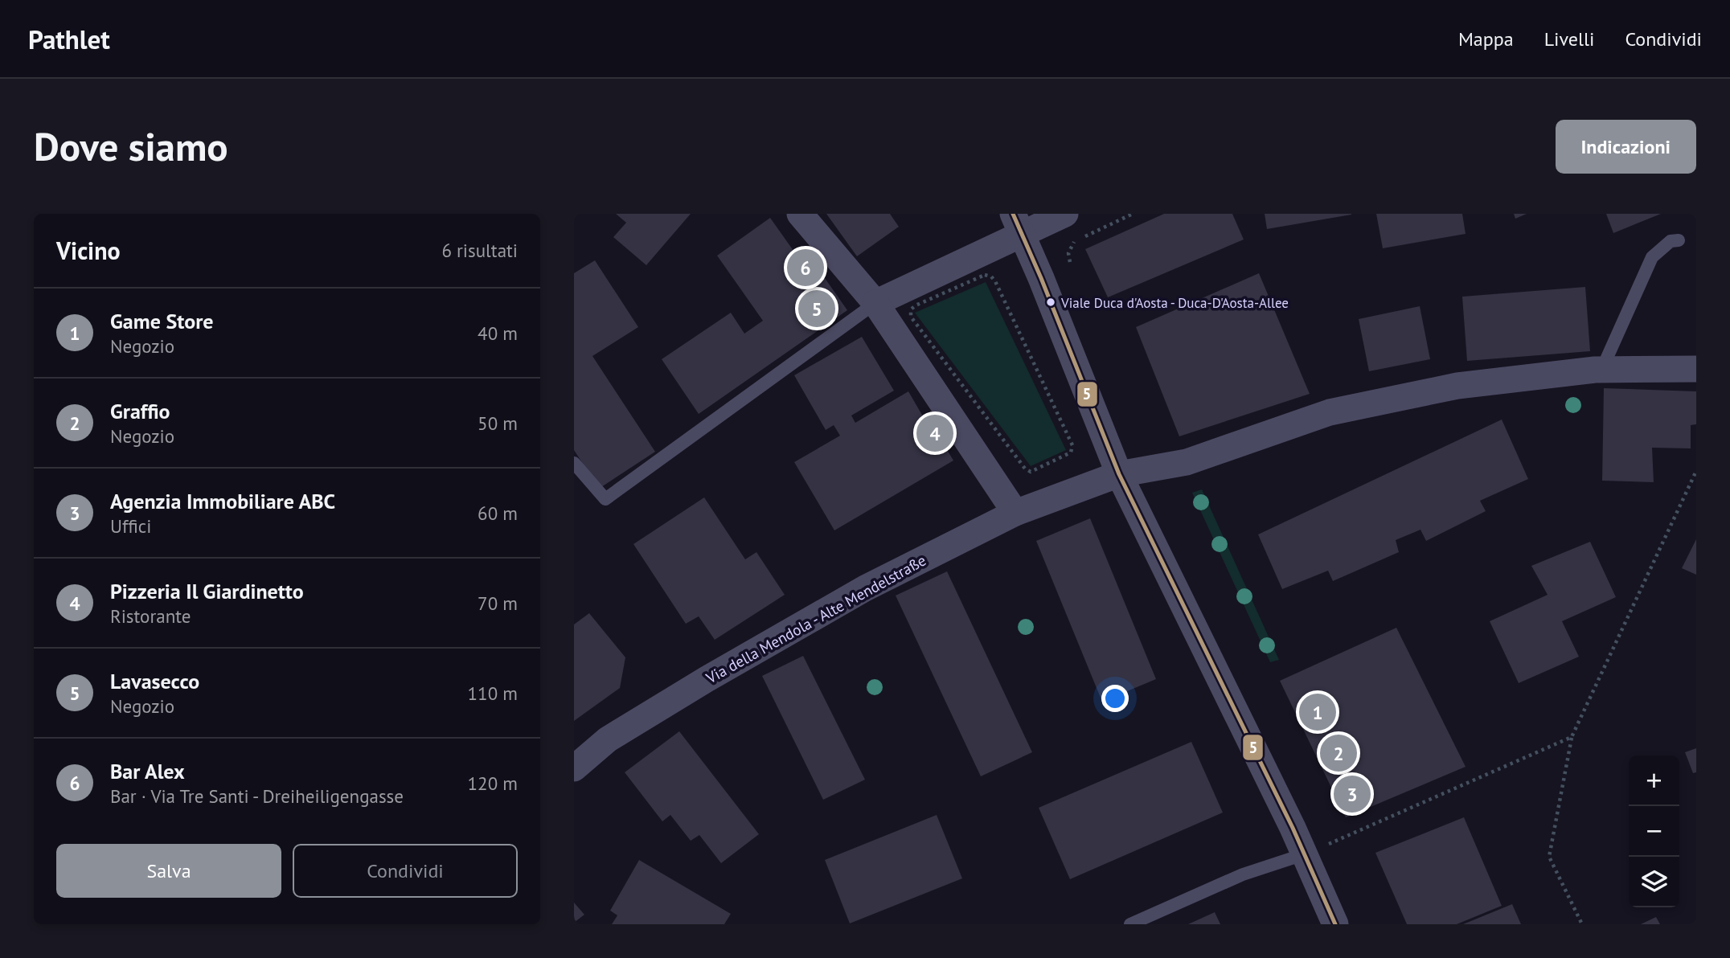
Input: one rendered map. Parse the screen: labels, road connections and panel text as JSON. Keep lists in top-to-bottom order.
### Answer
{
  "streets": {
    "street": ["Via della Mendola - Alte Mendelstraße"]
  },
  "places": ["Viale Duca d'Aosta - Duca-D'Aosta-Allee"],
  "lines": ["transit line 5"],
  "page": {
    "header": "Pathlet",
    "nav": ["Mappa", "Livelli", "Condividi"],
    "buttons": [
      "Indicazioni",
      ["Salva", "Condividi"]
    ],
    "title": "Dove siamo",
    "heading": ["Vicino", "6 risultati"],
    "pins": [
      "6",
      "5",
      "4",
      "1",
      "2",
      "3"
    ],
    "list": [
      {
        "mark": "1",
        "name": "Game Store",
        "note": "Negozio",
        "value": "40 m"
      },
      {
        "mark": "2",
        "name": "Graffio",
        "note": "Negozio",
        "value": "50 m"
      },
      {
        "mark": "3",
        "name": "Agenzia Immobiliare ABC",
        "note": "Uffici",
        "value": "60 m"
      },
      {
        "mark": "4",
        "name": "Pizzeria Il Giardinetto",
        "note": "Ristorante",
        "value": "70 m"
      },
      {
        "mark": "5",
        "name": "Lavasecco",
        "note": "Negozio",
        "value": "110 m"
      },
      {
        "mark": "6",
        "name": "Bar Alex",
        "note": "Bar · Via Tre Santi - Dreiheiligengasse",
        "value": "120 m"
      }
    ],
    "map_buttons": ["+", "−"]
  }
}
